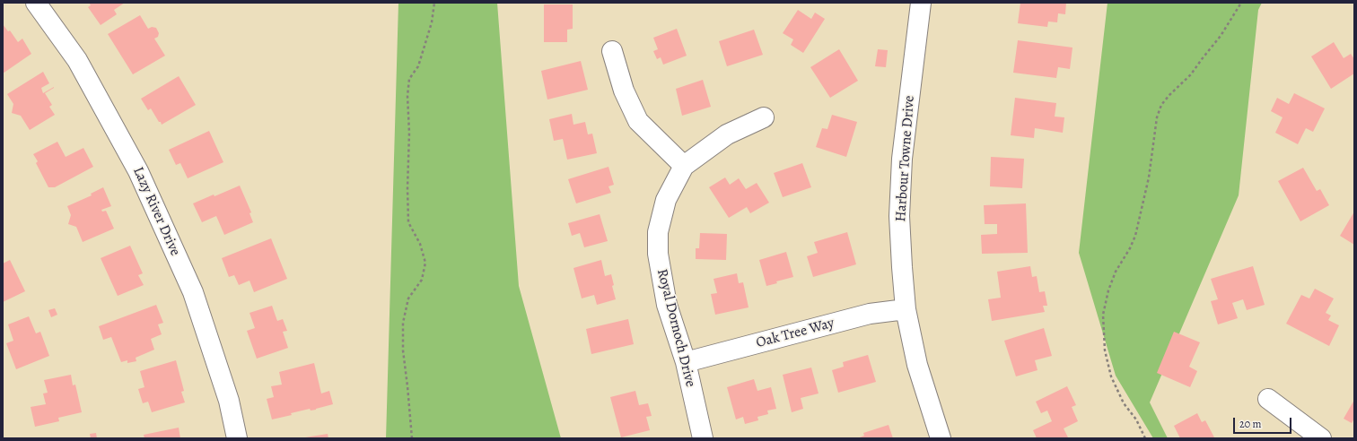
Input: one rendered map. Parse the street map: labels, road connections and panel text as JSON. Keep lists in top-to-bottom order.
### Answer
{
  "streets": {
    "street": [
      "Harbour Towne Drive",
      "Lazy River Drive",
      "Royal Dornoch Drive",
      "Oak Tree Way"
    ]
  },
  "crossings": [
    ["Harbour Towne Drive", "Oak Tree Way"],
    ["Royal Dornoch Drive", "Oak Tree Way"]
  ],
  "scale_bar": "20 m"
}
